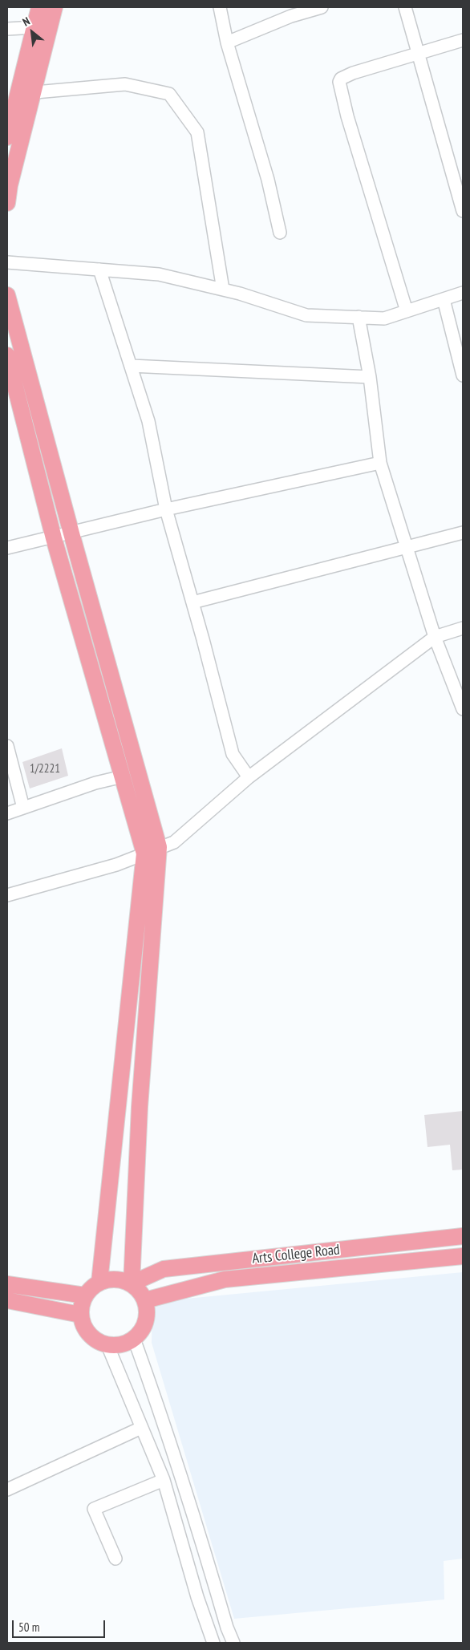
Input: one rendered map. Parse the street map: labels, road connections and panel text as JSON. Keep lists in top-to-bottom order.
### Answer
{
  "streets": {
    "main road": ["Arts College Road"]
  },
  "house_numbers": ["1/2221"],
  "scale_bar": "50 m",
  "north": "top left"
}
